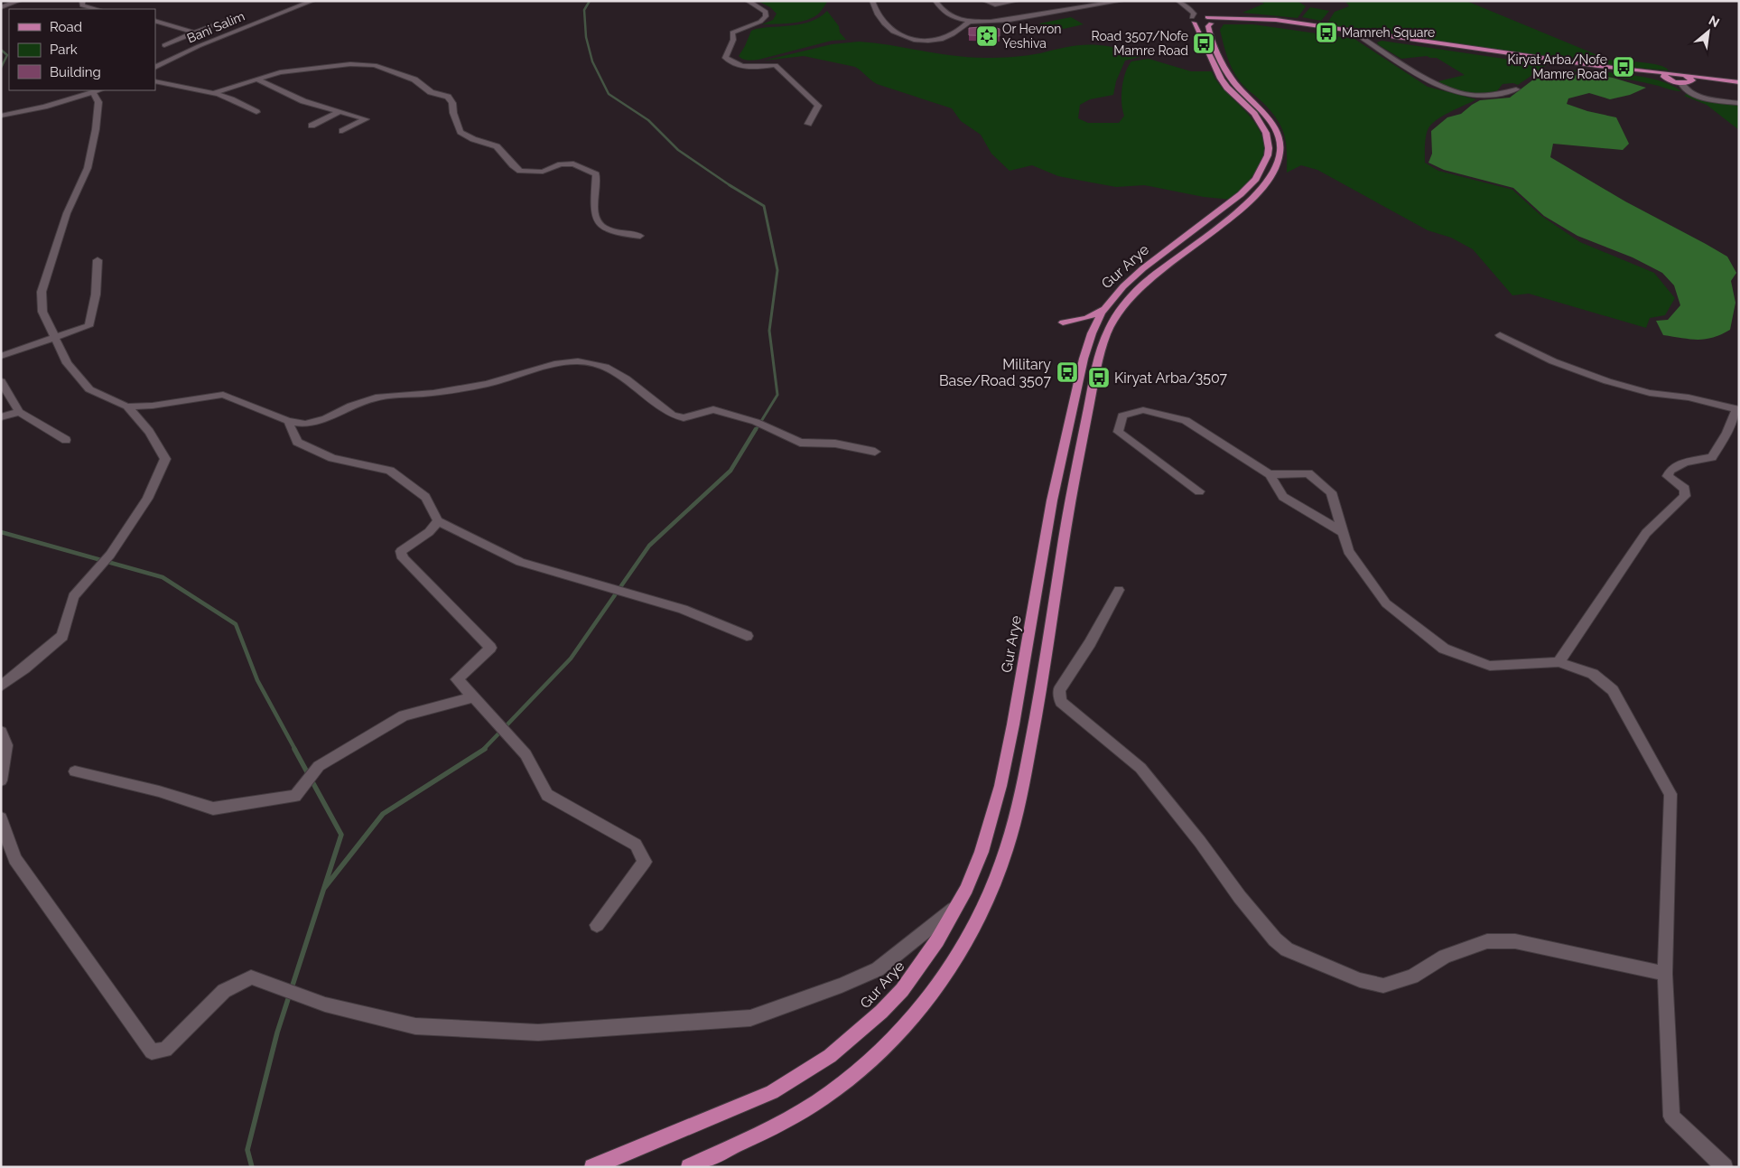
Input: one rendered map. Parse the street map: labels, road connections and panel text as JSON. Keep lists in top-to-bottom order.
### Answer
{
  "streets": {
    "main road": ["Gur Arye"],
    "street": ["Bani Salim"]
  },
  "places": {
    "bus stop": [
      "Mamreh Square",
      "Road 3507/Nofe Mamre Road",
      "Kiryat Arba/Nofe Mamre Road",
      "Military Base/Road 3507",
      "Kiryat Arba/3507"
    ],
    "synagogue": ["Or Hevron Yeshiva"]
  },
  "legend": ["Road", "Park", "Building"],
  "north": "top right"
}
